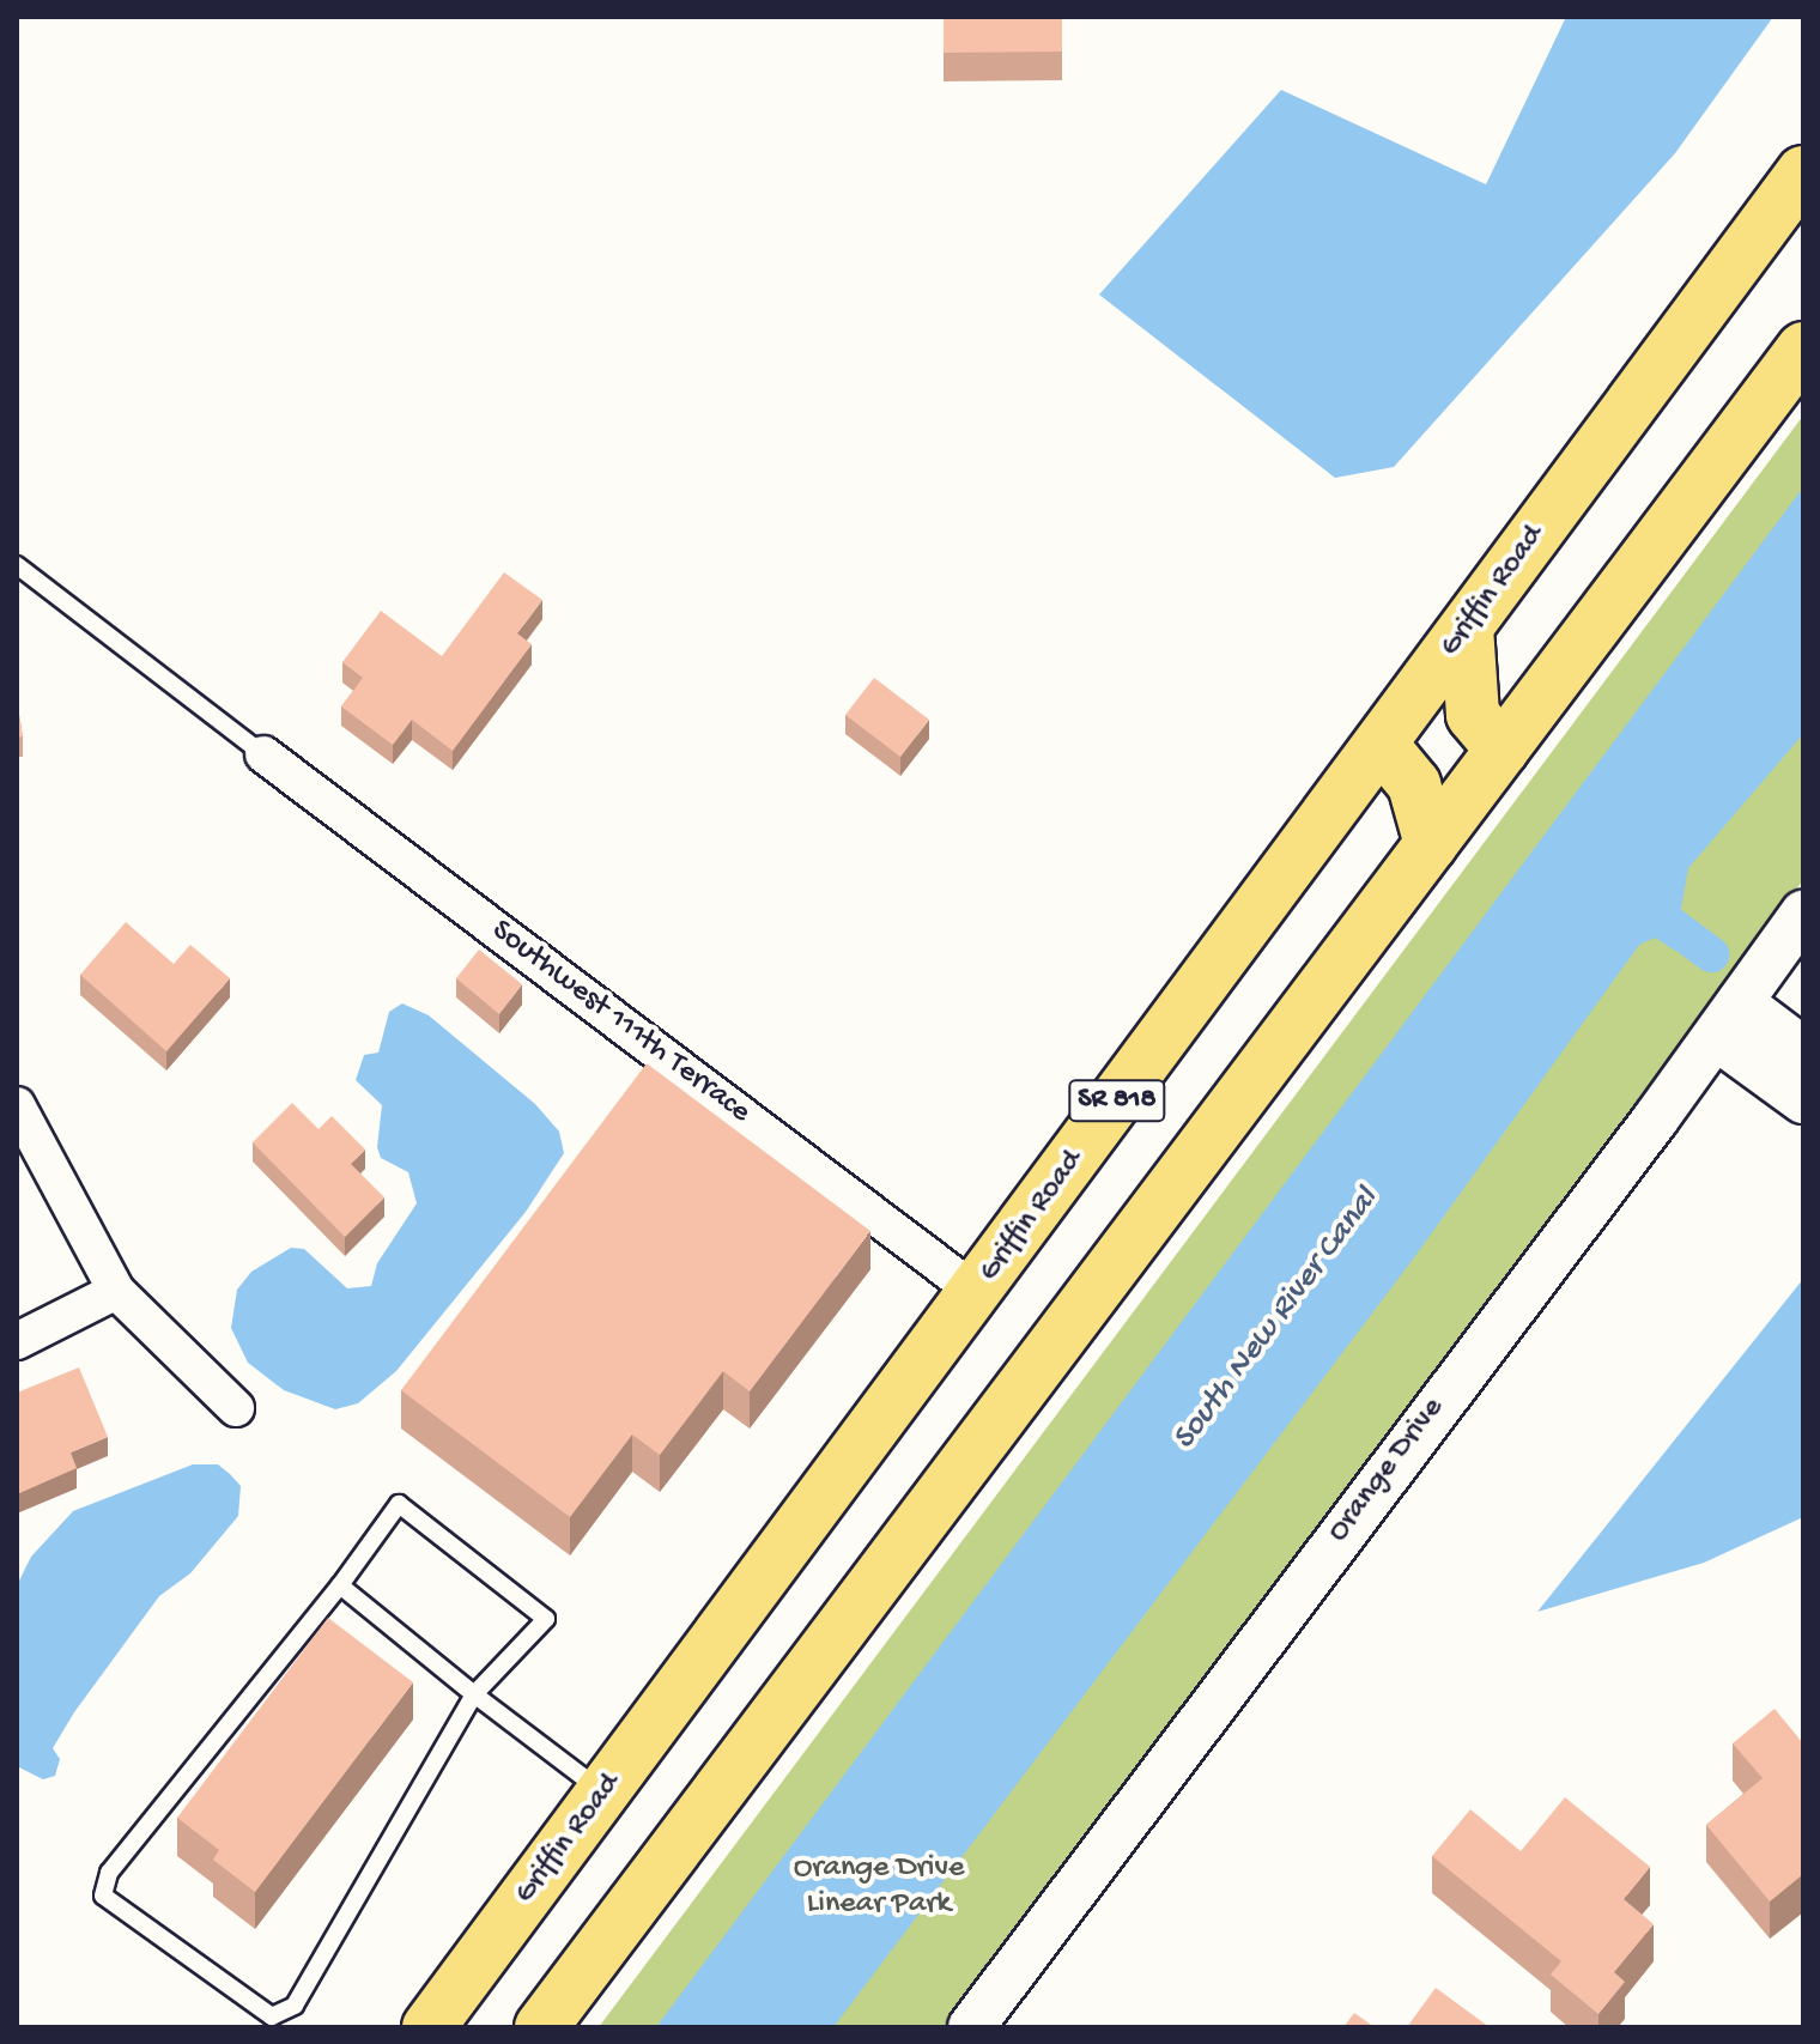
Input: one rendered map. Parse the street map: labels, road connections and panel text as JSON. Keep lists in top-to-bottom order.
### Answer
{
  "streets": {
    "main road": ["Griffin Road", "SR 818"],
    "street": ["Southwest 111th Terrace", "Orange Drive"]
  },
  "crossings": [
    ["Griffin Road", "Southwest 111th Terrace"]
  ],
  "water": ["South New River Canal"],
  "parks": ["Orange Drive Linear Park"]
}
